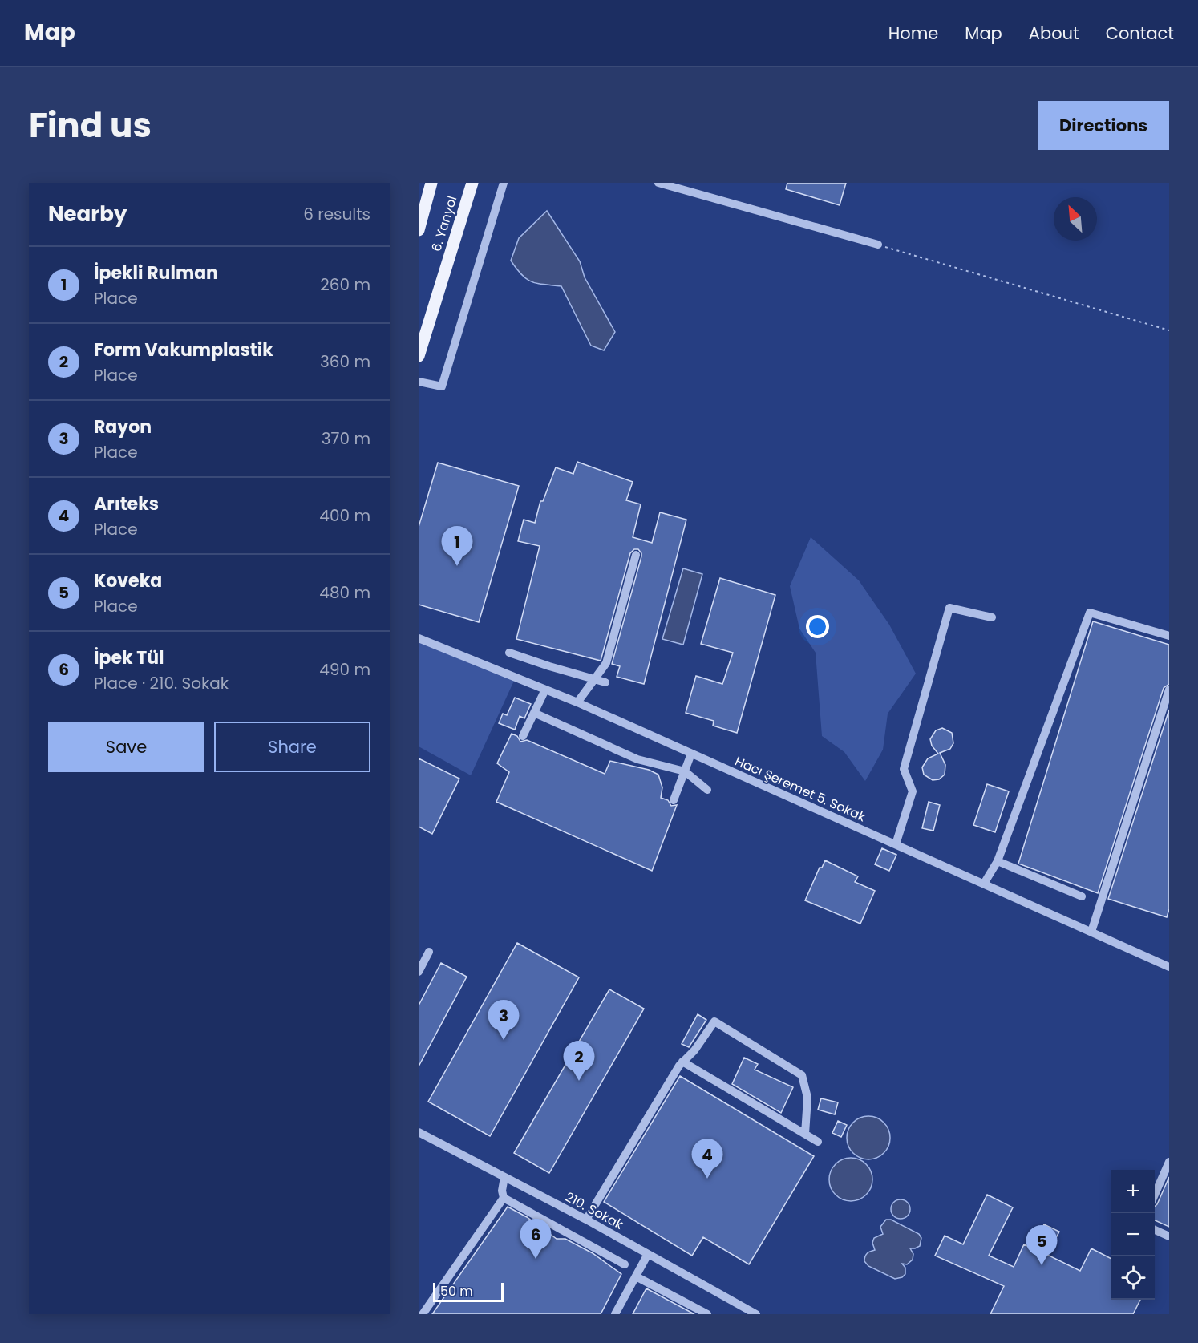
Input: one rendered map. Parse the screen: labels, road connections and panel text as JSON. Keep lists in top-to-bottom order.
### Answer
{
  "streets": {
    "main road": ["6. Yanyol"],
    "street": ["Hacı Şeremet 5. Sokak", "210. Sokak"]
  },
  "scale_bar": "50 m",
  "north": "top left",
  "page": {
    "header": "Map",
    "nav": [
      "Home",
      "Map",
      "About",
      "Contact"
    ],
    "title": "Find us",
    "buttons": [
      "Directions",
      ["Save", "Share"]
    ],
    "heading": ["Nearby", "6 results"],
    "list": [
      {
        "mark": "1",
        "name": "İpekli Rulman",
        "note": "Place",
        "value": "260 m"
      },
      {
        "mark": "2",
        "name": "Form Vakumplastik",
        "note": "Place",
        "value": "360 m"
      },
      {
        "mark": "3",
        "name": "Rayon",
        "note": "Place",
        "value": "370 m"
      },
      {
        "mark": "4",
        "name": "Arıteks",
        "note": "Place",
        "value": "400 m"
      },
      {
        "mark": "5",
        "name": "Koveka",
        "note": "Place",
        "value": "480 m"
      },
      {
        "mark": "6",
        "name": "İpek Tül",
        "note": "Place · 210. Sokak",
        "value": "490 m"
      }
    ],
    "pins": [
      "1",
      "3",
      "2",
      "4",
      "6",
      "5"
    ],
    "map_buttons": ["+", "−"],
    "scale": "50 m"
  }
}
